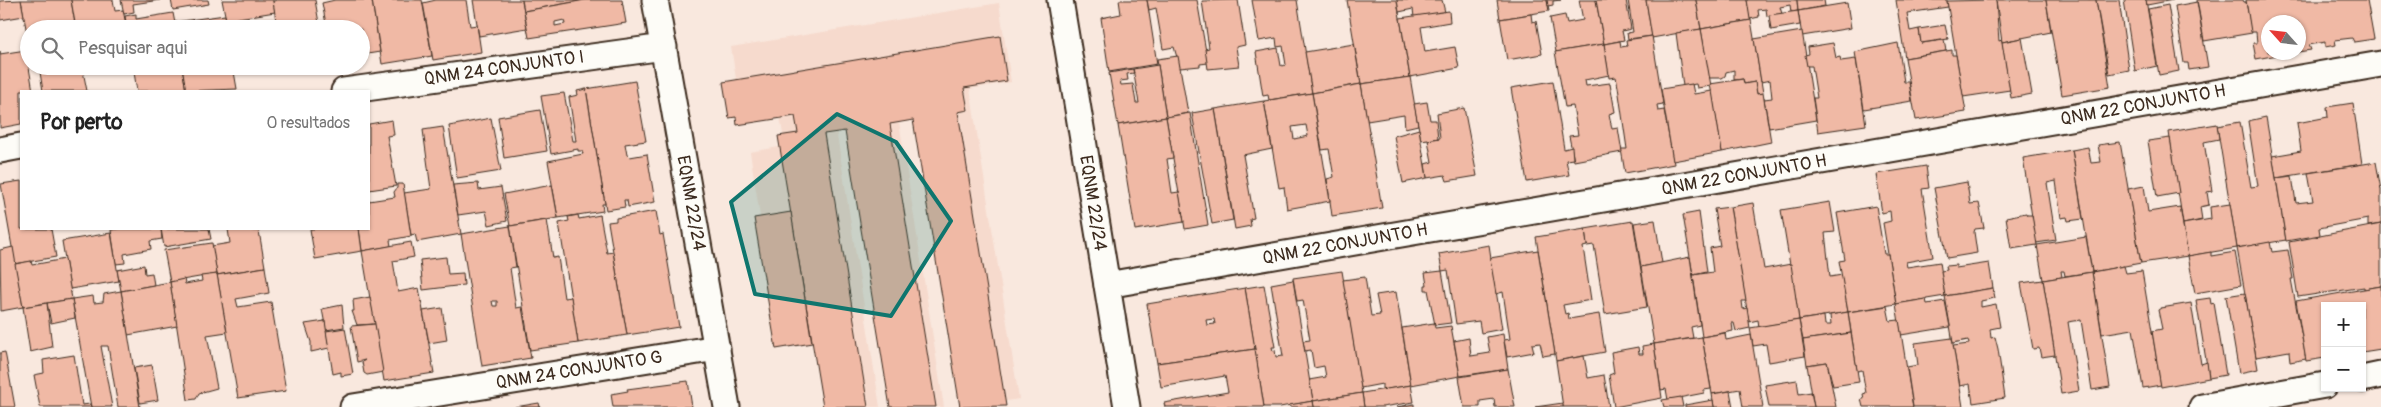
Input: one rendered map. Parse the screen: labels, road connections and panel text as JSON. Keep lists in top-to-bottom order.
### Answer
{
  "streets": {
    "street": [
      "QNM 24 CONJUNTO I",
      "QNM 22 CONJUNTO H",
      "EQNM 22/24",
      "QNM 24 CONJUNTO G"
    ]
  },
  "crossings": [
    ["QNM 24 CONJUNTO I", "EQNM 22/24"],
    ["QNM 22 CONJUNTO H", "EQNM 22/24"],
    ["EQNM 22/24", "QNM 24 CONJUNTO G"]
  ],
  "north": "top left",
  "page": {
    "search": "Pesquisar aqui",
    "heading": ["Por perto", "0 resultados"],
    "map_buttons": ["+", "−"]
  }
}
